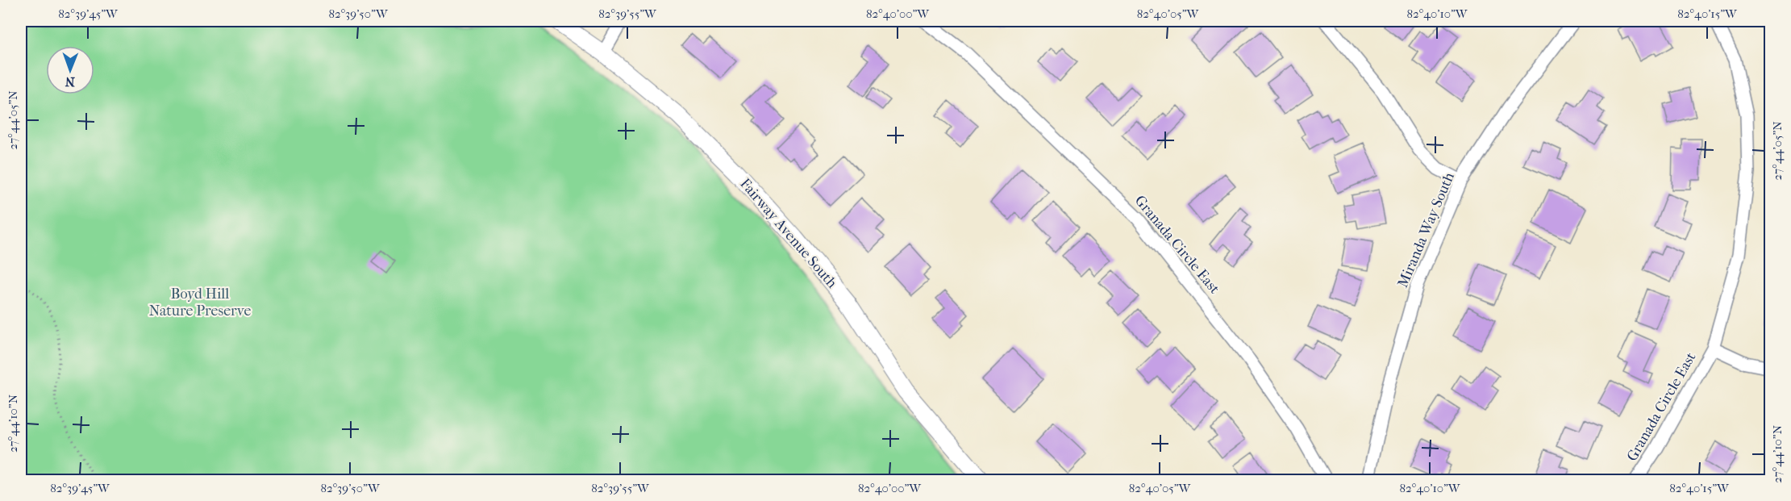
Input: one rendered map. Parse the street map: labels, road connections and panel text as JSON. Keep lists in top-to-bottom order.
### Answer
{
  "streets": {
    "street": ["Miranda Way South", "Fairway Avenue South", "Granada Circle East"]
  },
  "parks": ["Boyd Hill Nature Preserve"],
  "north": "bottom",
  "coordinates": [
    "82°39'45\"W",
    "82°39'50\"W",
    "82°39'55\"W",
    "82°40'00\"W",
    "82°40'05\"W",
    "82°40'10\"W",
    "82°40'15\"W",
    "27°44'05\"N",
    "27°44'10\"N"
  ]
}
